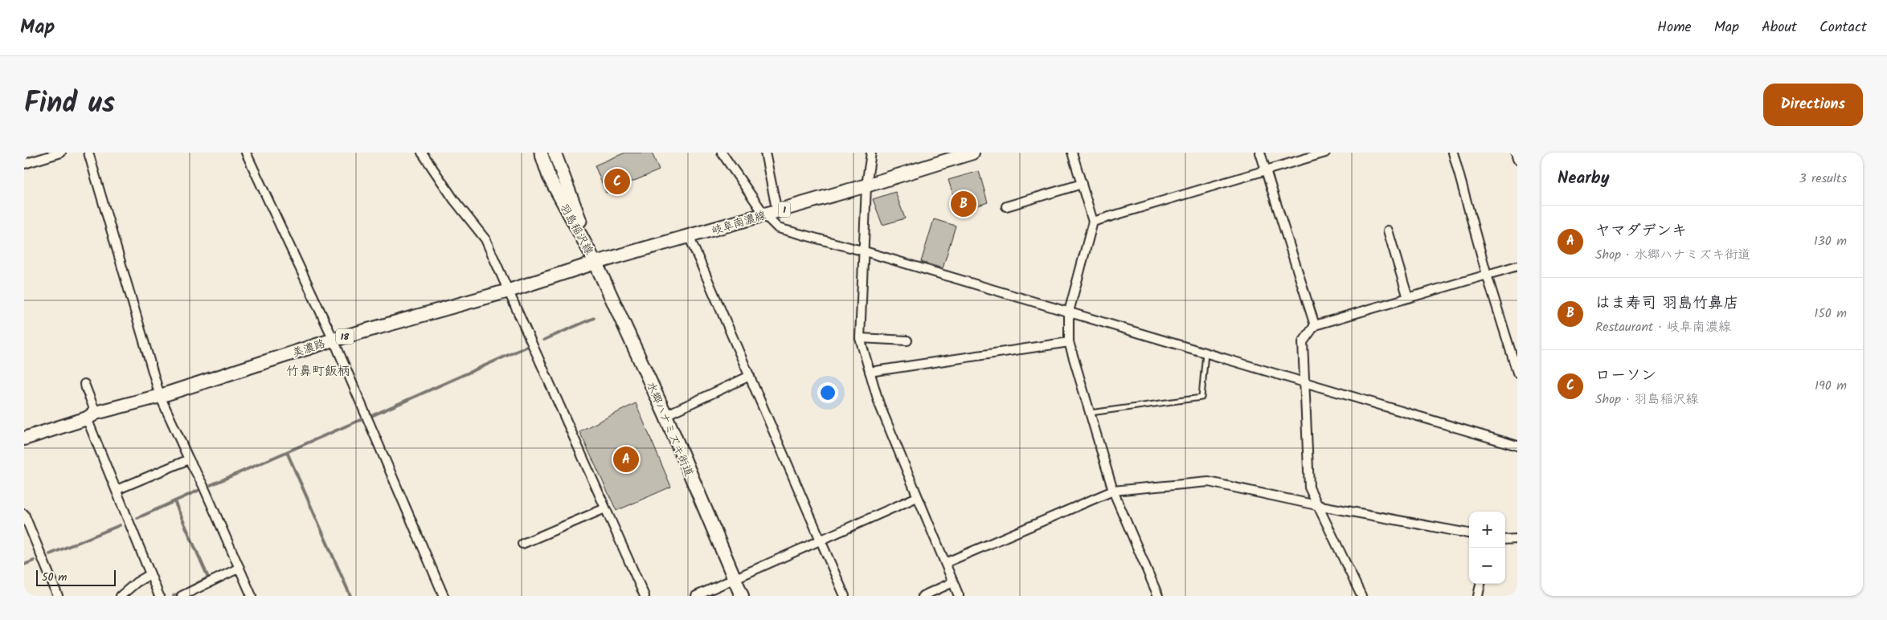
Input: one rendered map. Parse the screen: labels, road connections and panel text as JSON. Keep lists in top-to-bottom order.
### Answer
{
  "streets": {
    "main road": [
      "1",
      "岐阜南濃線",
      "羽島稲沢線",
      "18",
      "美濃路",
      "水郷ハナミズキ街道"
    ]
  },
  "crossings": [
    ["岐阜南濃線", "羽島稲沢線"],
    ["岐阜南濃線", "美濃路"],
    ["岐阜南濃線", "水郷ハナミズキ街道"],
    ["羽島稲沢線", "美濃路"],
    ["羽島稲沢線", "水郷ハナミズキ街道"],
    ["美濃路", "水郷ハナミズキ街道"]
  ],
  "districts": ["竹鼻町飯柄"],
  "scale_bar": "50 m",
  "page": {
    "header": "Map",
    "nav": [
      "Home",
      "Map",
      "About",
      "Contact"
    ],
    "title": "Find us",
    "buttons": "Directions",
    "heading": ["Nearby", "3 results"],
    "pins": ["C", "B", "A"],
    "list": [
      {
        "mark": "A",
        "name": "ヤマダデンキ",
        "note": "Shop · 水郷ハナミズキ街道",
        "value": "130 m"
      },
      {
        "mark": "B",
        "name": "はま寿司 羽島竹鼻店",
        "note": "Restaurant · 岐阜南濃線",
        "value": "150 m"
      },
      {
        "mark": "C",
        "name": "ローソン",
        "note": "Shop · 羽島稲沢線",
        "value": "190 m"
      }
    ],
    "map_buttons": ["+", "−"],
    "scale": "50 m"
  }
}
